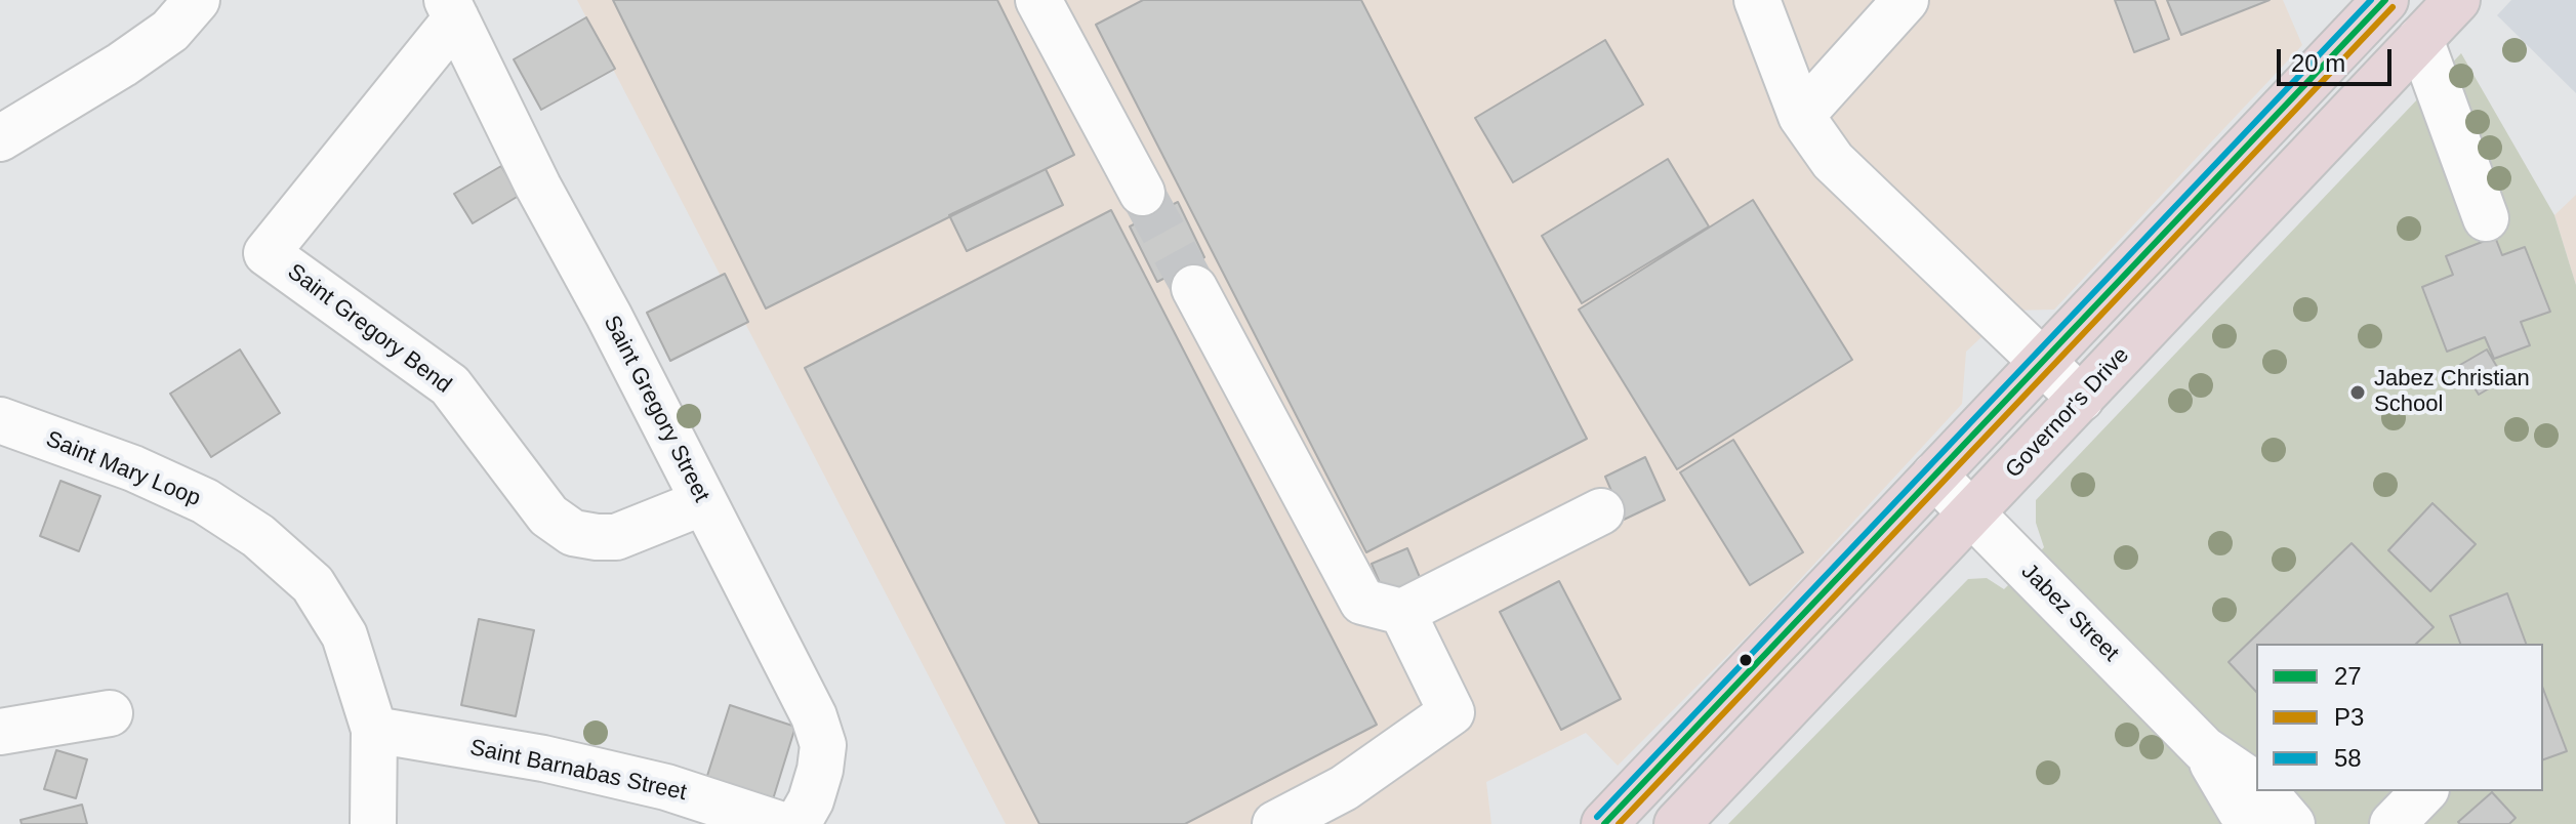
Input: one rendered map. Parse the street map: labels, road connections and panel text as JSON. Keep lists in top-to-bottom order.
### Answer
{
  "streets": {
    "highway": ["Governor's Drive"],
    "street": [
      "Saint Gregory Bend",
      "Saint Gregory Street",
      "Saint Mary Loop",
      "Jabez Street",
      "Saint Barnabas Street"
    ]
  },
  "crossings": [
    ["Saint Gregory Bend", "Saint Gregory Street"],
    ["Governor's Drive", "Jabez Street"],
    ["Saint Mary Loop", "Saint Barnabas Street"]
  ],
  "places": ["Jabez Christian School"],
  "lines": ["transit line 27", "transit line 58", "transit line P3"],
  "legend": ["27", "P3", "58"],
  "scale_bar": "20 m"
}
